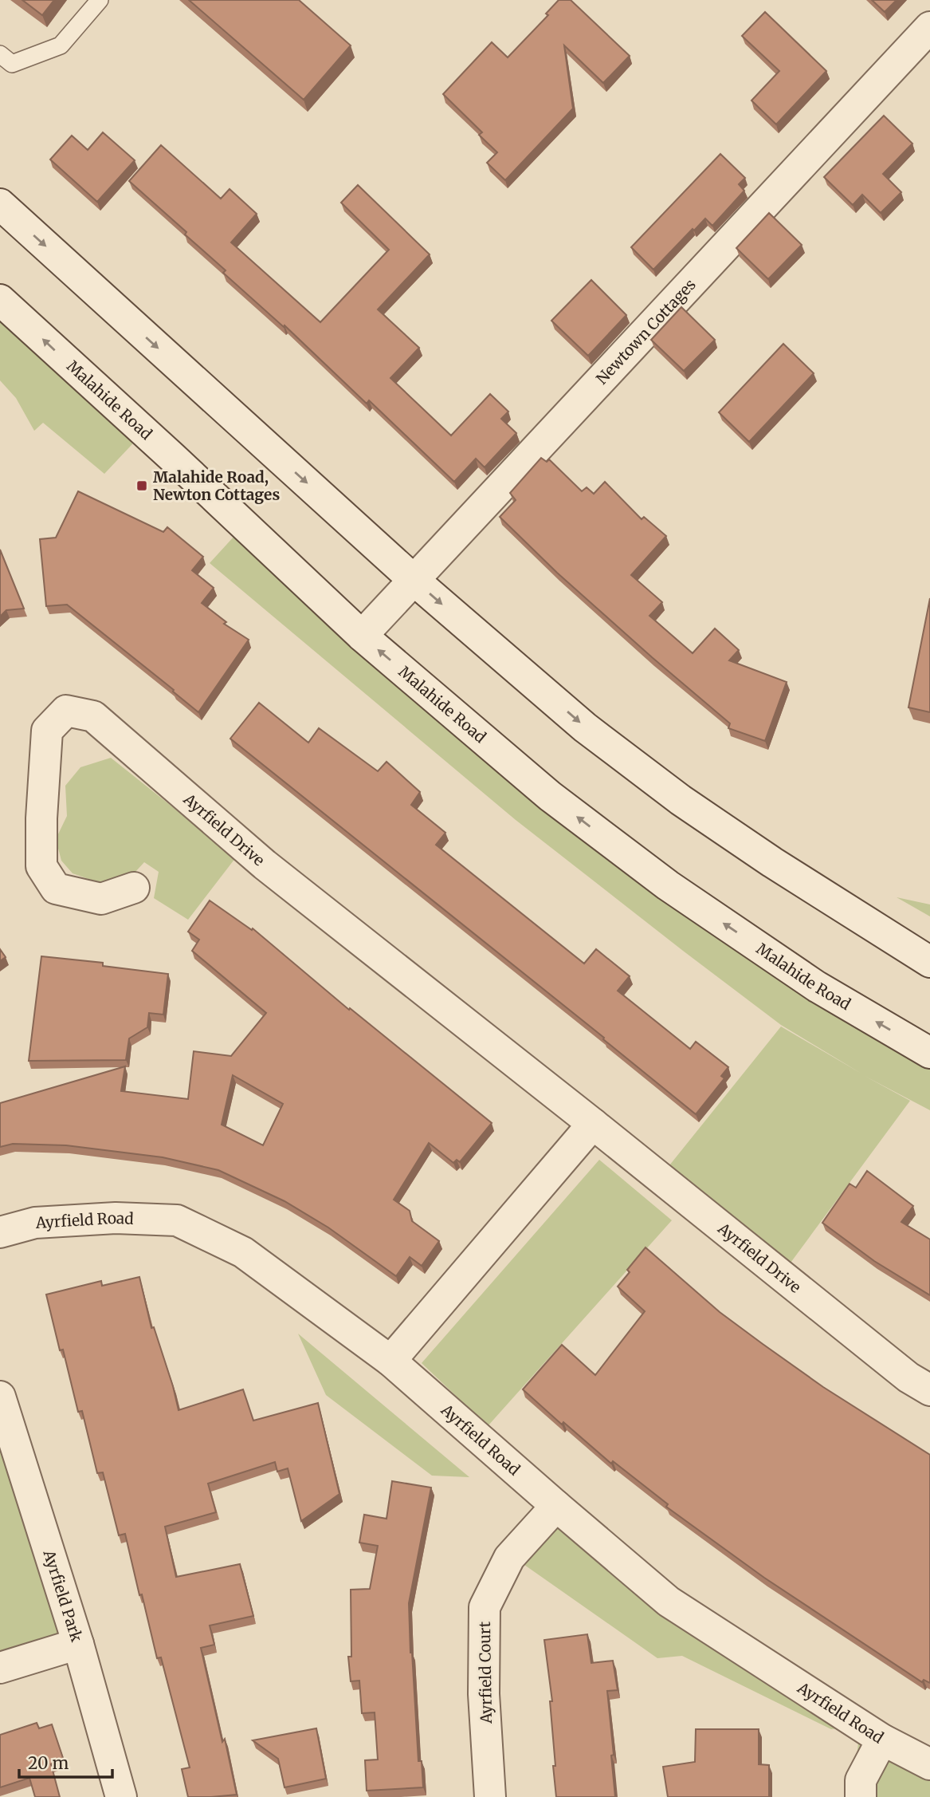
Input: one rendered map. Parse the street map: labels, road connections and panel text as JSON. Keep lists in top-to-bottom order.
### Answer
{
  "streets": {
    "street": [
      "Newtown Cottages",
      "Malahide Road",
      "Ayrfield Drive",
      "Ayrfield Road",
      "Ayrfield Park",
      "Ayrfield Court"
    ]
  },
  "crossings": [
    ["Newtown Cottages", "Malahide Road"],
    ["Ayrfield Road", "Ayrfield Court"]
  ],
  "places": {
    "transit": ["Malahide Road, Newton Cottages"]
  },
  "scale_bar": "20 m"
}
